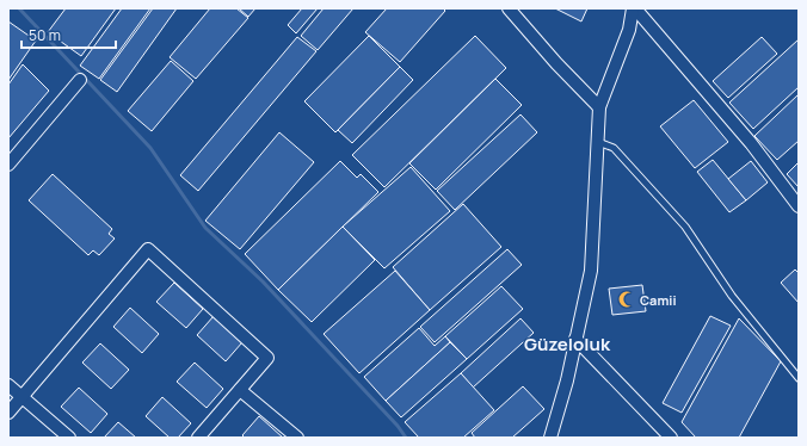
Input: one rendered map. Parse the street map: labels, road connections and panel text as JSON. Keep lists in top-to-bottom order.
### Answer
{
  "districts": ["Güzeloluk"],
  "places": {
    "mosque": ["Camii"]
  },
  "scale_bar": "50 m"
}
